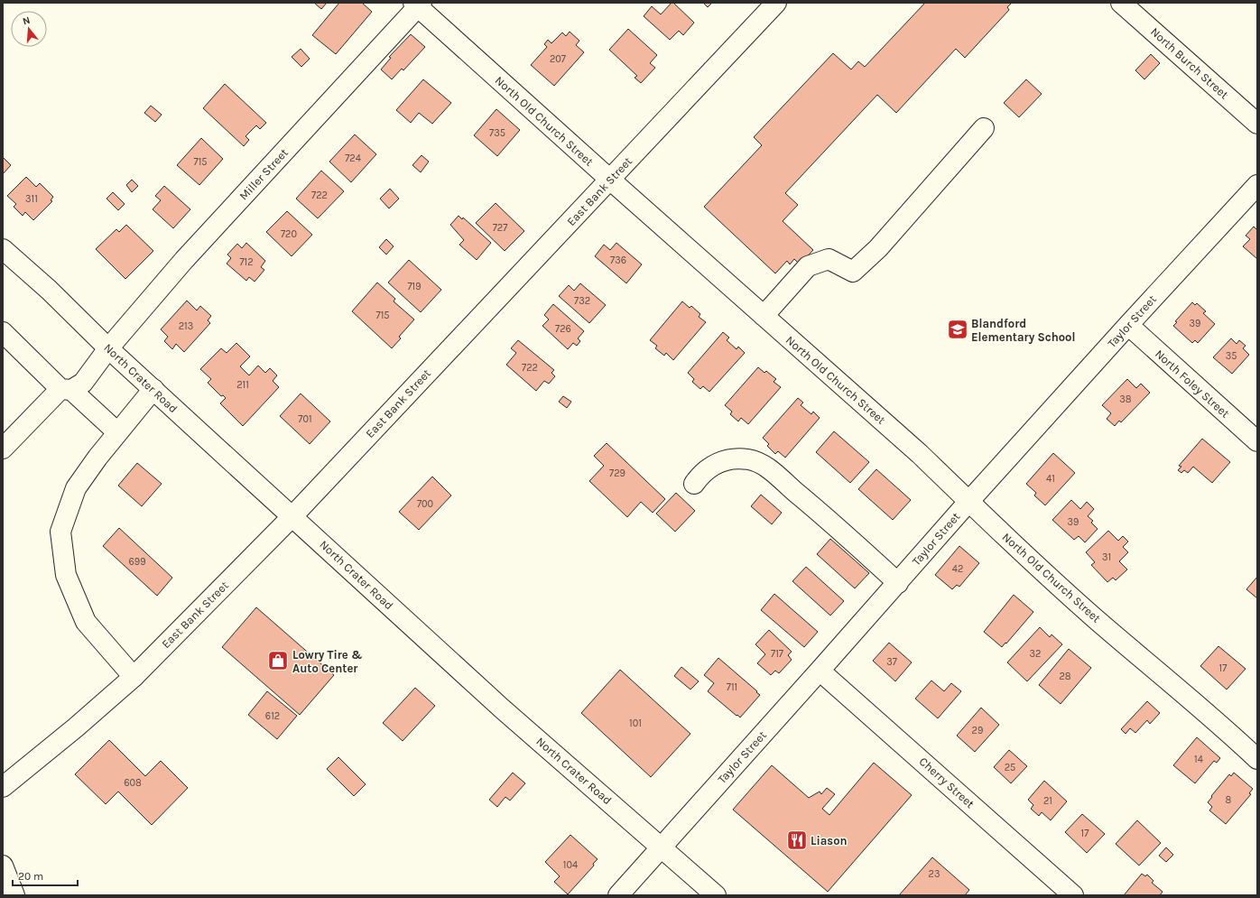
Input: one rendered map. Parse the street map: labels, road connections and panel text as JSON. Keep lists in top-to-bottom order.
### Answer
{
  "streets": {
    "main road": [
      "North Burch Street",
      "North Old Church Street",
      "Miller Street",
      "East Bank Street",
      "Taylor Street",
      "North Crater Road",
      "North Foley Street",
      "Cherry Street"
    ]
  },
  "crossings": [
    ["North Old Church Street", "Miller Street"],
    ["North Old Church Street", "East Bank Street"],
    ["North Old Church Street", "Taylor Street"],
    ["Miller Street", "North Crater Road"],
    ["East Bank Street", "North Crater Road"],
    ["Taylor Street", "North Crater Road"],
    ["Taylor Street", "North Foley Street"],
    ["Taylor Street", "Cherry Street"]
  ],
  "places": {
    "school or university": ["Blandford Elementary School"],
    "shop": ["Lowry Tire & Auto Center"],
    "restaurant": ["Liason"]
  },
  "house_numbers": [
    "207",
    "735",
    "724",
    "715",
    "722",
    "311",
    "727",
    "720",
    "736",
    "712",
    "719",
    "732",
    "715",
    "39",
    "213",
    "726",
    "35",
    "722",
    "211",
    "38",
    "701",
    "729",
    "41",
    "700",
    "39",
    "31",
    "699",
    "42",
    "717",
    "32",
    "37",
    "17",
    "28",
    "711",
    "612",
    "101",
    "29",
    "14",
    "25",
    "608",
    "8",
    "21",
    "17",
    "104",
    "23"
  ],
  "scale_bar": "20 m",
  "north": "top"
}
